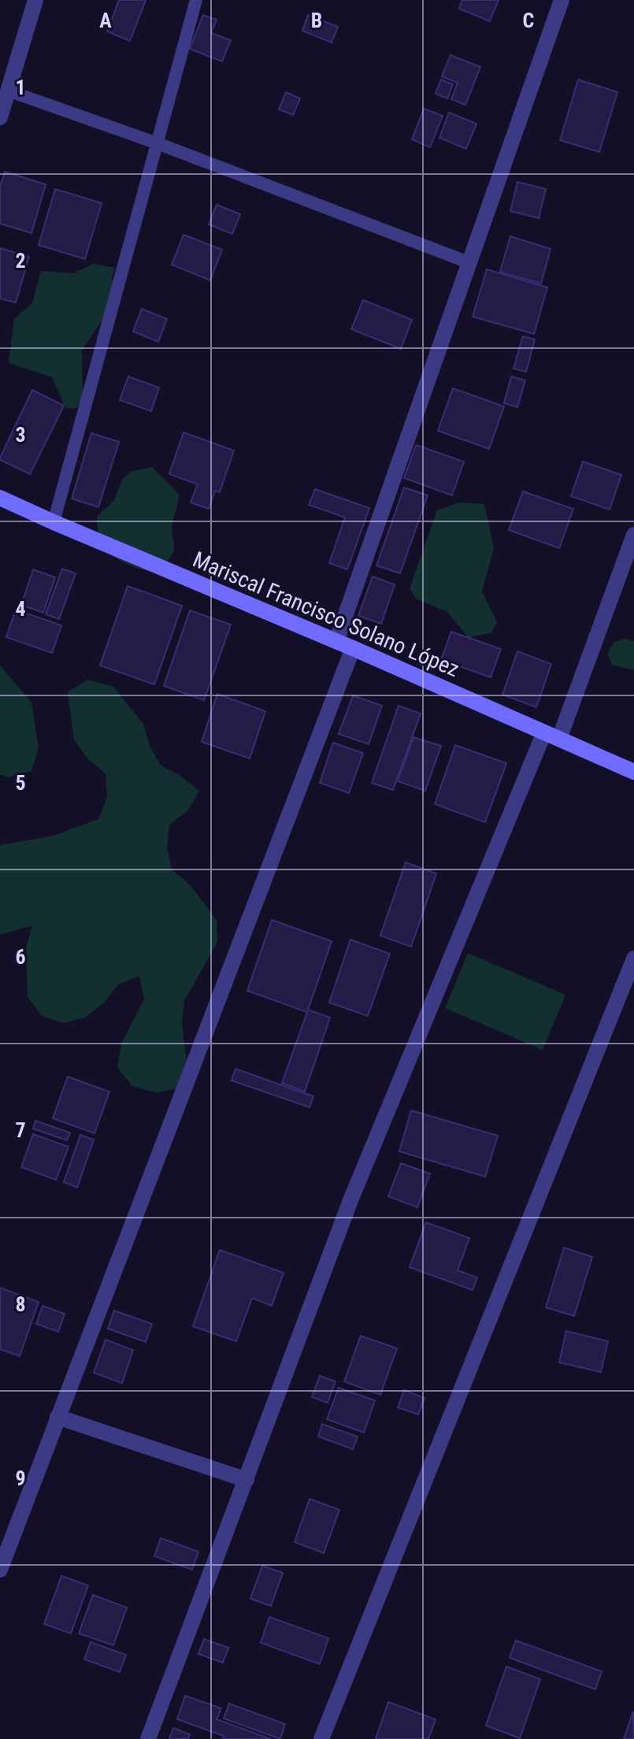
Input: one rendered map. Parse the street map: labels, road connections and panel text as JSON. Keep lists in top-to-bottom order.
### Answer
{
  "streets": {
    "main road": ["Mariscal Francisco Solano López"]
  },
  "grid": {
    "columns": ["A", "B", "C"],
    "rows": [
      "1",
      "2",
      "3",
      "4",
      "5",
      "6",
      "7",
      "8",
      "9"
    ]
  }
}
